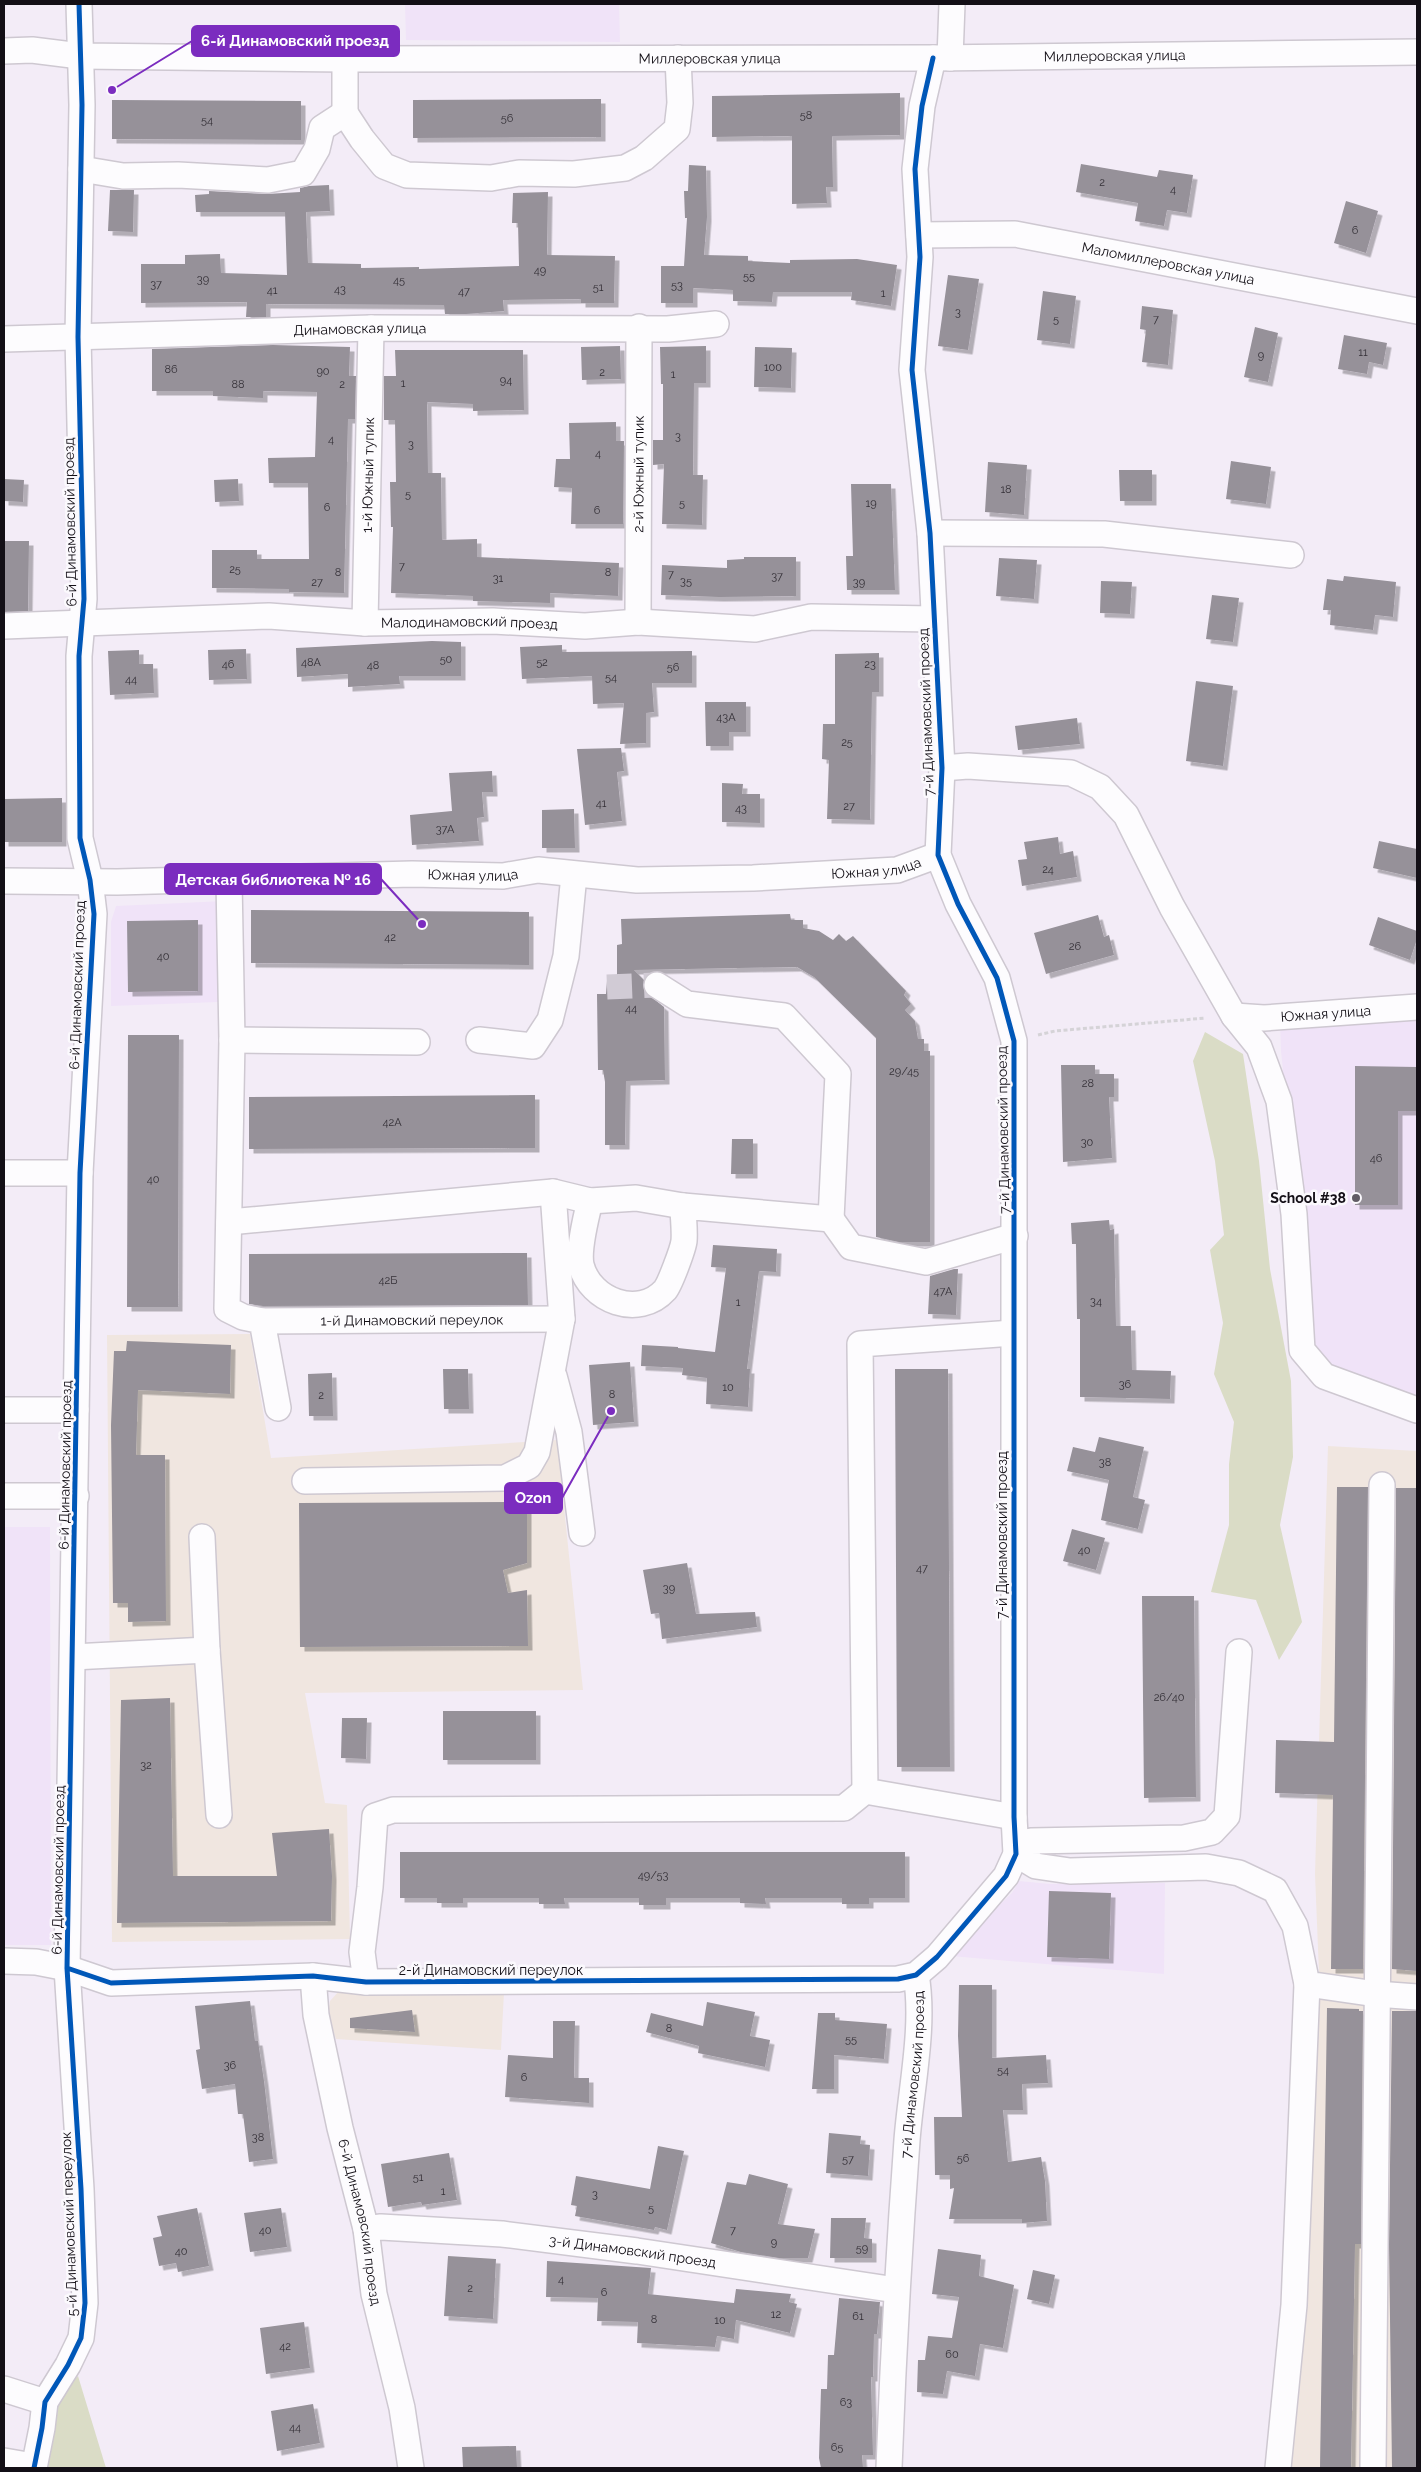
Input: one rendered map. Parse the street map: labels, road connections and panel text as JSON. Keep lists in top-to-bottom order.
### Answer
{
  "streets": {
    "street": [
      "Миллеровская улица",
      "Маломиллеровская улица",
      "Динамовская улица",
      "1-й Южный тупик",
      "2-й Южный тупик",
      "6-й Динамовский проезд",
      "Малодинамовский проезд",
      "7-й Динамовский проезд",
      "Южная улица",
      "1-й Динамовский переулок",
      "2-й Динамовский переулок",
      "5-й Динамовский переулок",
      "3-й Динамовский проезд"
    ]
  },
  "crossings": [
    ["Миллеровская улица", "6-й Динамовский проезд"],
    ["Миллеровская улица", "7-й Динамовский проезд"],
    ["Маломиллеровская улица", "7-й Динамовский проезд"],
    ["Динамовская улица", "1-й Южный тупик"],
    ["Динамовская улица", "2-й Южный тупик"],
    ["Динамовская улица", "6-й Динамовский проезд"],
    ["1-й Южный тупик", "Малодинамовский проезд"],
    ["2-й Южный тупик", "Малодинамовский проезд"],
    ["6-й Динамовский проезд", "Малодинамовский проезд"],
    ["6-й Динамовский проезд", "Южная улица"],
    ["6-й Динамовский проезд", "2-й Динамовский переулок"],
    ["6-й Динамовский проезд", "5-й Динамовский переулок"],
    ["6-й Динамовский проезд", "3-й Динамовский проезд"],
    ["Малодинамовский проезд", "7-й Динамовский проезд"],
    ["7-й Динамовский проезд", "Южная улица"],
    ["7-й Динамовский проезд", "2-й Динамовский переулок"],
    ["7-й Динамовский проезд", "3-й Динамовский проезд"],
    ["2-й Динамовский переулок", "5-й Динамовский переулок"]
  ],
  "places": [
    "6-й Динамовский проезд",
    "Детская библиотека № 16",
    "School #38",
    "Ozon"
  ],
  "house_numbers": [
    "58",
    "56",
    "54",
    "2",
    "4",
    "6",
    "49",
    "55",
    "39",
    "45",
    "37",
    "53",
    "51",
    "43",
    "41",
    "47",
    "1",
    "3",
    "5",
    "7",
    "11",
    "9",
    "100",
    "86",
    "90",
    "2",
    "1",
    "94",
    "1",
    "88",
    "2",
    "3",
    "4",
    "3",
    "4",
    "18",
    "5",
    "5",
    "19",
    "6",
    "6",
    "7",
    "25",
    "8",
    "8",
    "7",
    "37",
    "31",
    "35",
    "27",
    "39",
    "50",
    "48А",
    "52",
    "46",
    "23",
    "48",
    "56",
    "54",
    "44",
    "43А",
    "25",
    "41",
    "27",
    "43",
    "37А",
    "24",
    "42",
    "26",
    "40",
    "44",
    "29/45",
    "28",
    "42А",
    "30",
    "46",
    "40",
    "42Б",
    "47А",
    "34",
    "1",
    "36",
    "10",
    "8",
    "2",
    "38",
    "40",
    "47",
    "39",
    "26/40",
    "32",
    "49/53",
    "8",
    "55",
    "36",
    "54",
    "6",
    "38",
    "56",
    "57",
    "51",
    "1",
    "3",
    "5",
    "40",
    "7",
    "9",
    "59",
    "40",
    "4",
    "2",
    "6",
    "12",
    "61",
    "8",
    "10",
    "42",
    "60",
    "63",
    "44",
    "65"
  ]
}
